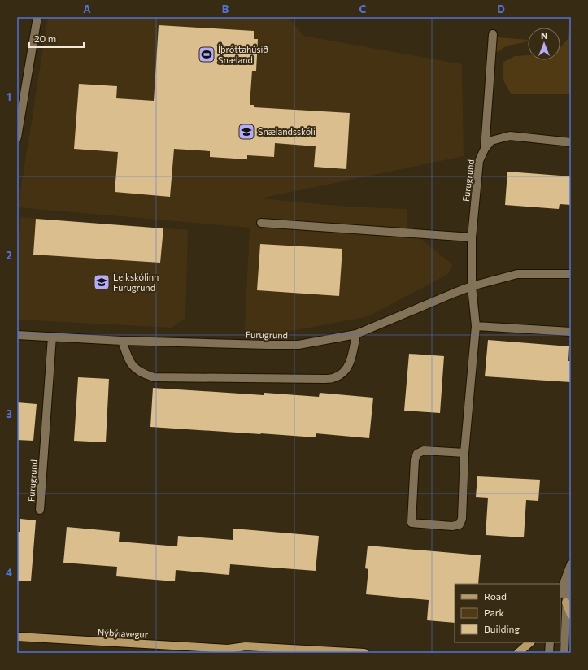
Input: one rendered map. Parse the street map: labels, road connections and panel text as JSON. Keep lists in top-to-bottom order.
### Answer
{
  "streets": {
    "main road": ["Nýbýlavegur"],
    "street": ["Furugrund"]
  },
  "places": {
    "sports": ["Íþróttahúsið Snæland"],
    "school or university": ["Snælandsskóli", "Leikskólinn Furugrund"]
  },
  "legend": ["Road", "Park", "Building"],
  "scale_bar": "20 m",
  "north": "top",
  "grid": {
    "columns": [
      "A",
      "B",
      "C",
      "D"
    ],
    "rows": [
      "1",
      "2",
      "3",
      "4"
    ]
  }
}
